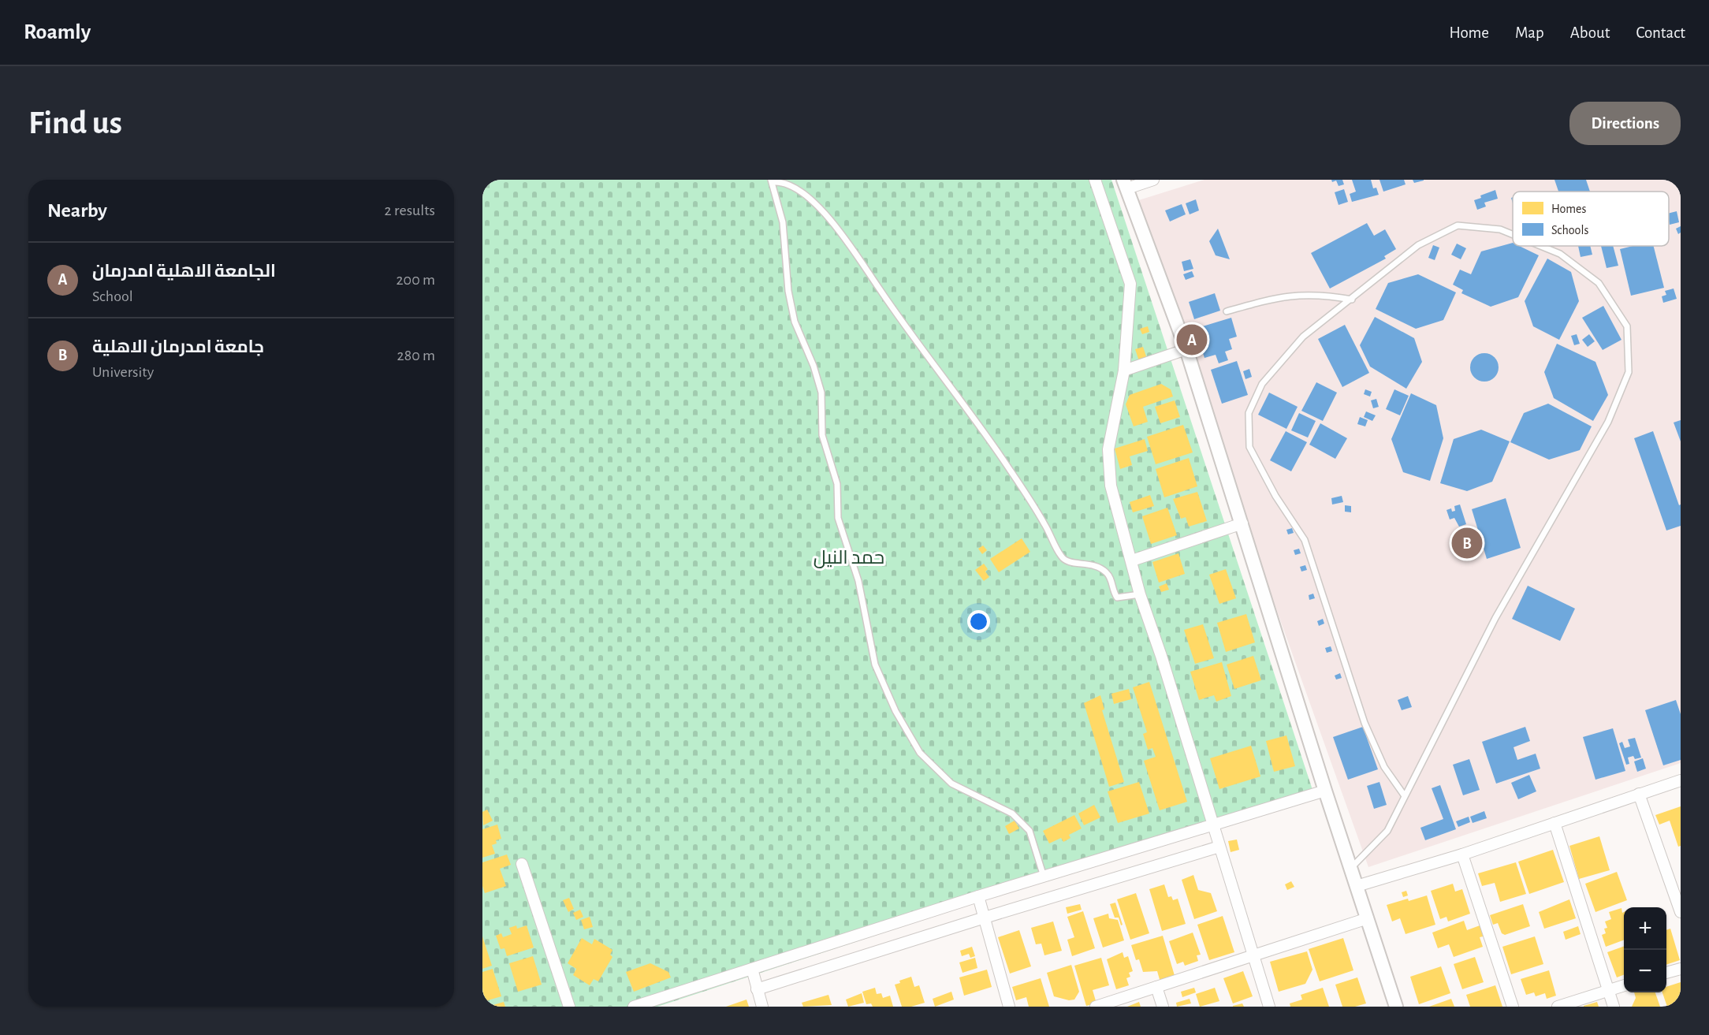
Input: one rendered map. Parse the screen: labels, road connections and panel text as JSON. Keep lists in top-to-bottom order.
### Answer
{
  "parks": ["حمد النيل"],
  "legend": ["Homes", "Schools"],
  "page": {
    "header": "Roamly",
    "nav": [
      "Home",
      "Map",
      "About",
      "Contact"
    ],
    "buttons": "Directions",
    "title": "Find us",
    "heading": ["Nearby", "2 results"],
    "list": [
      {
        "mark": "A",
        "name": "الجامعة الاهلية امدرمان",
        "note": "School",
        "value": "200 m"
      },
      {
        "mark": "B",
        "name": "جامعة امدرمان الاهلية",
        "note": "University",
        "value": "280 m"
      }
    ],
    "pins": ["A", "B"],
    "map_buttons": ["+", "−"]
  }
}
